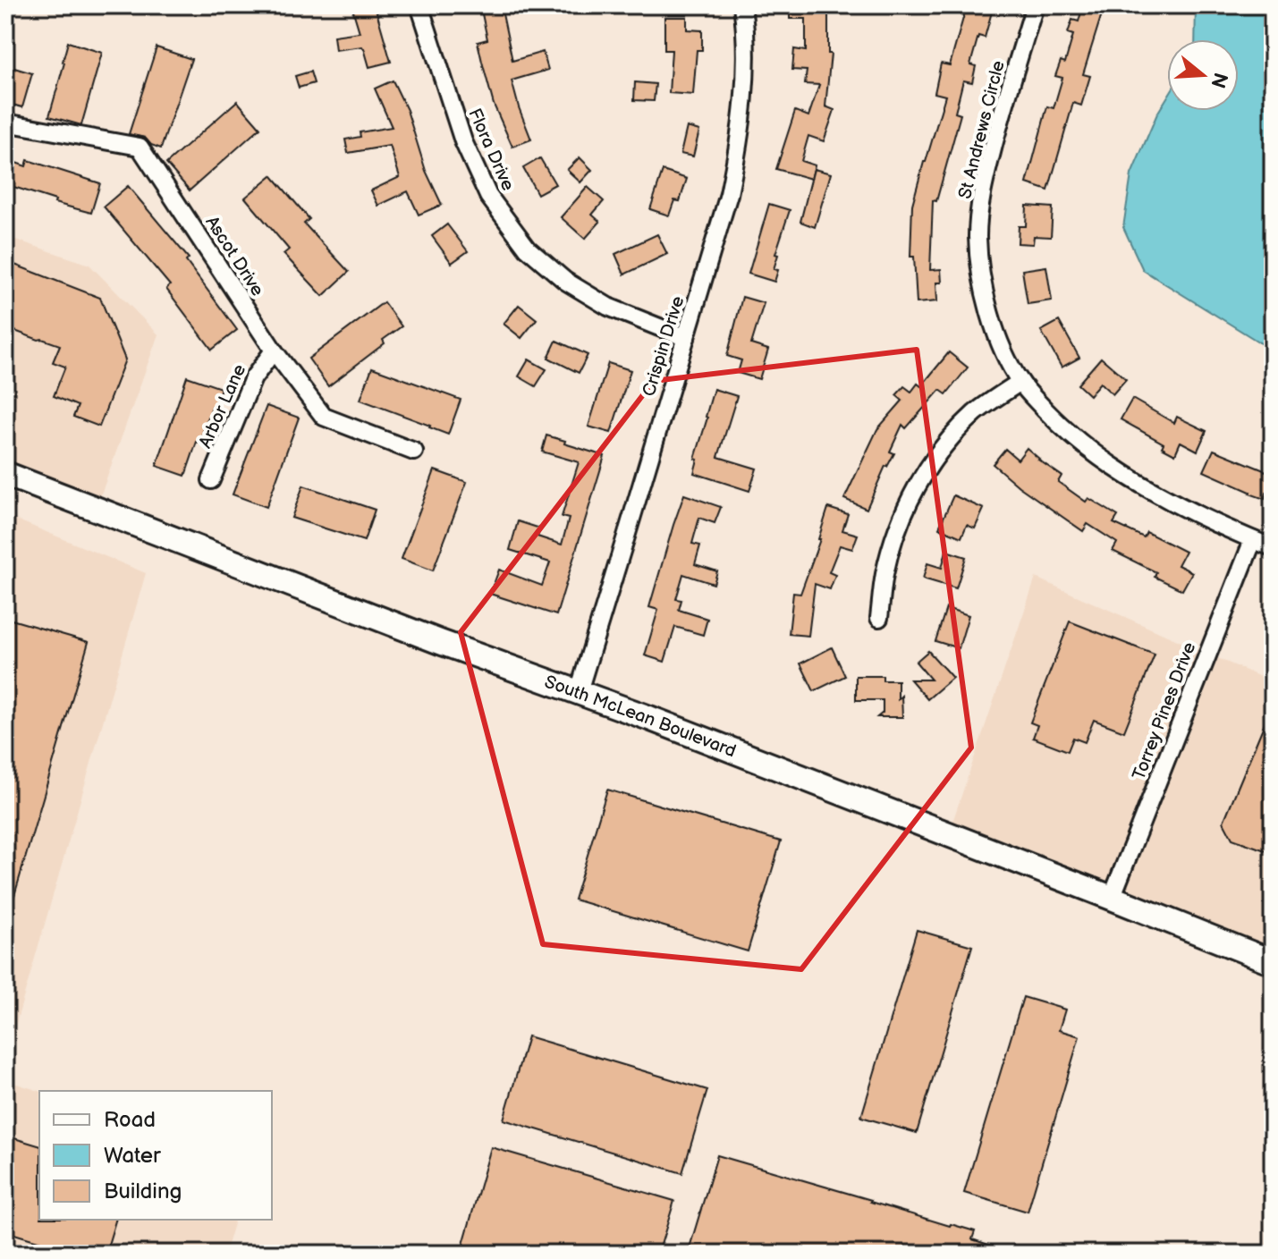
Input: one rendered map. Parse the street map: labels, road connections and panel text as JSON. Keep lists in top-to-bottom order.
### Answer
{
  "streets": {
    "main road": ["South McLean Boulevard"],
    "street": [
      "St Andrews Circle",
      "Flora Drive",
      "Ascot Drive",
      "Crispin Drive",
      "Arbor Lane",
      "Torrey Pines Drive"
    ]
  },
  "crossings": [
    ["St Andrews Circle", "Torrey Pines Drive"],
    ["Flora Drive", "Crispin Drive"],
    ["Ascot Drive", "Arbor Lane"],
    ["Crispin Drive", "South McLean Boulevard"],
    ["Torrey Pines Drive", "South McLean Boulevard"]
  ],
  "legend": ["Road", "Water", "Building"],
  "north": "right"
}
